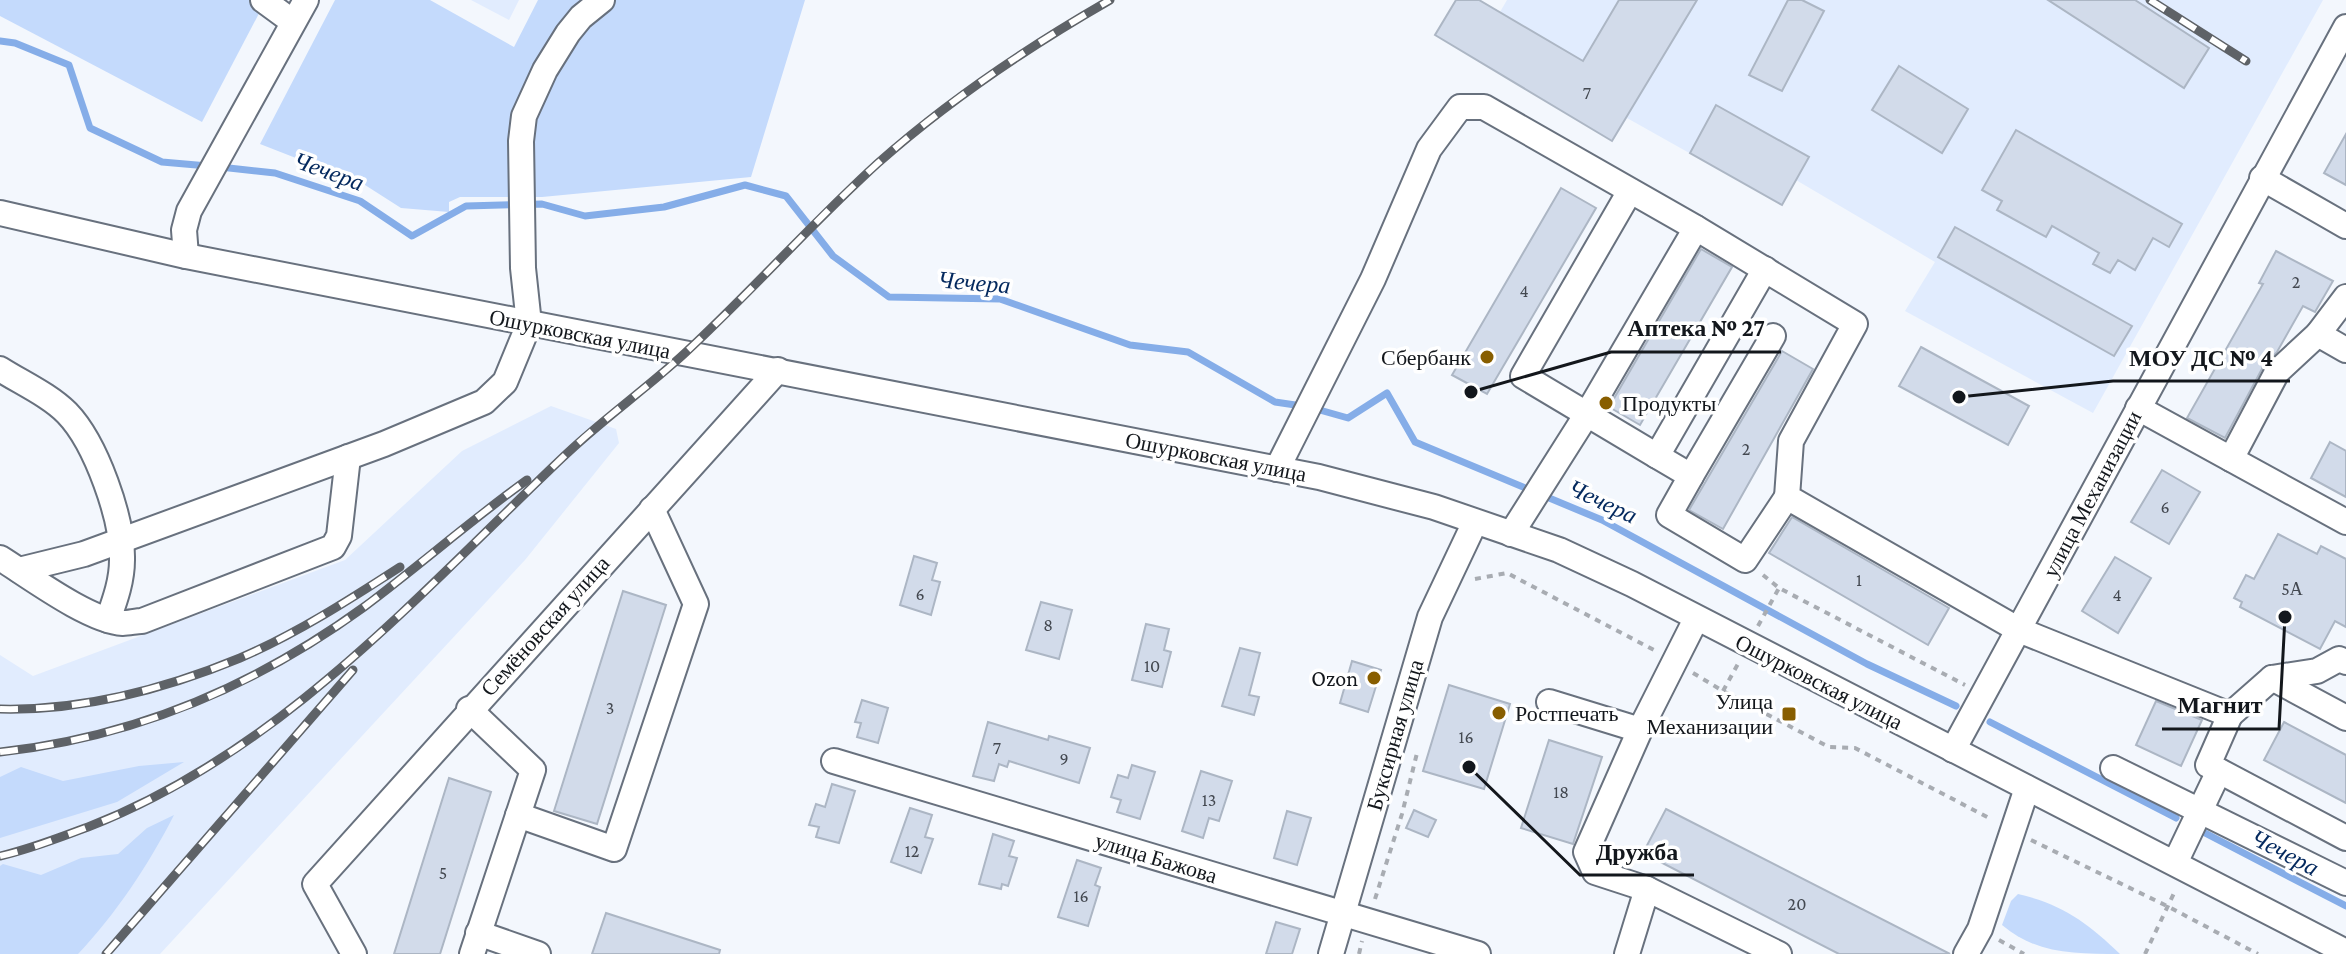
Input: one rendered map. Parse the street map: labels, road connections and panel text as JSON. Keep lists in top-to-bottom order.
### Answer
{
  "streets": {
    "street": [
      "Ошурковская улица",
      "улица Механизации",
      "Семёновская улица",
      "Буксирная улица",
      "улица Бажова"
    ]
  },
  "crossings": [
    ["Ошурковская улица", "улица Механизации"],
    ["Ошурковская улица", "Семёновская улица"],
    ["Ошурковская улица", "Буксирная улица"],
    ["Буксирная улица", "улица Бажова"]
  ],
  "water": ["Чечера"],
  "places": {
    "other": [
      "Сбербанк",
      "Аптека № 27",
      "МОУ ДС № 4",
      "Продукты",
      "Магнит",
      "Ozon",
      "Ростпечать",
      "Дружба"
    ],
    "transit": ["Улица Механизации"]
  },
  "house_numbers": [
    "7",
    "2",
    "4",
    "2",
    "6",
    "1",
    "5А",
    "6",
    "4",
    "8",
    "10",
    "3",
    "16",
    "7",
    "9",
    "18",
    "13",
    "12",
    "5",
    "16",
    "20"
  ]
}
